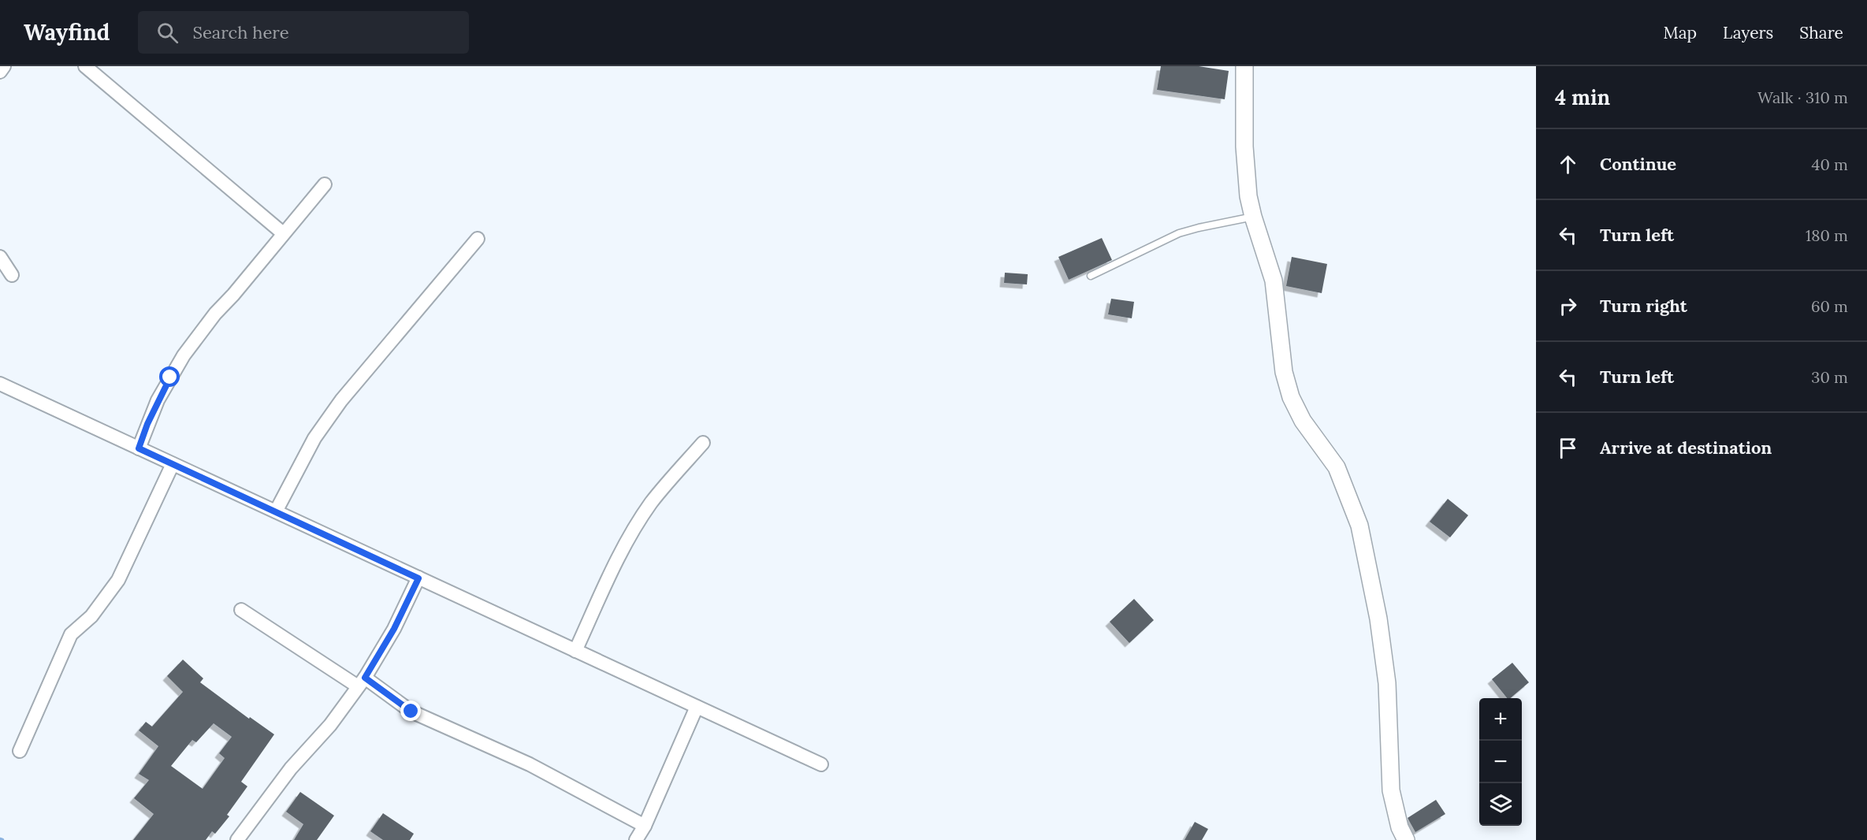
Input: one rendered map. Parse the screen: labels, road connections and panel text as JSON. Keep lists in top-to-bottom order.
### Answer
{
  "page": {
    "header": "Wayfind",
    "search": "Search here",
    "nav": ["Map", "Layers", "Share"],
    "heading": ["4 min", "Walk · 310 m"],
    "list": [
      ["Continue", "40 m"],
      ["Turn left", "180 m"],
      ["Turn right", "60 m"],
      ["Turn left", "30 m"],
      "Arrive at destination"
    ],
    "map_buttons": ["+", "−"]
  }
}
